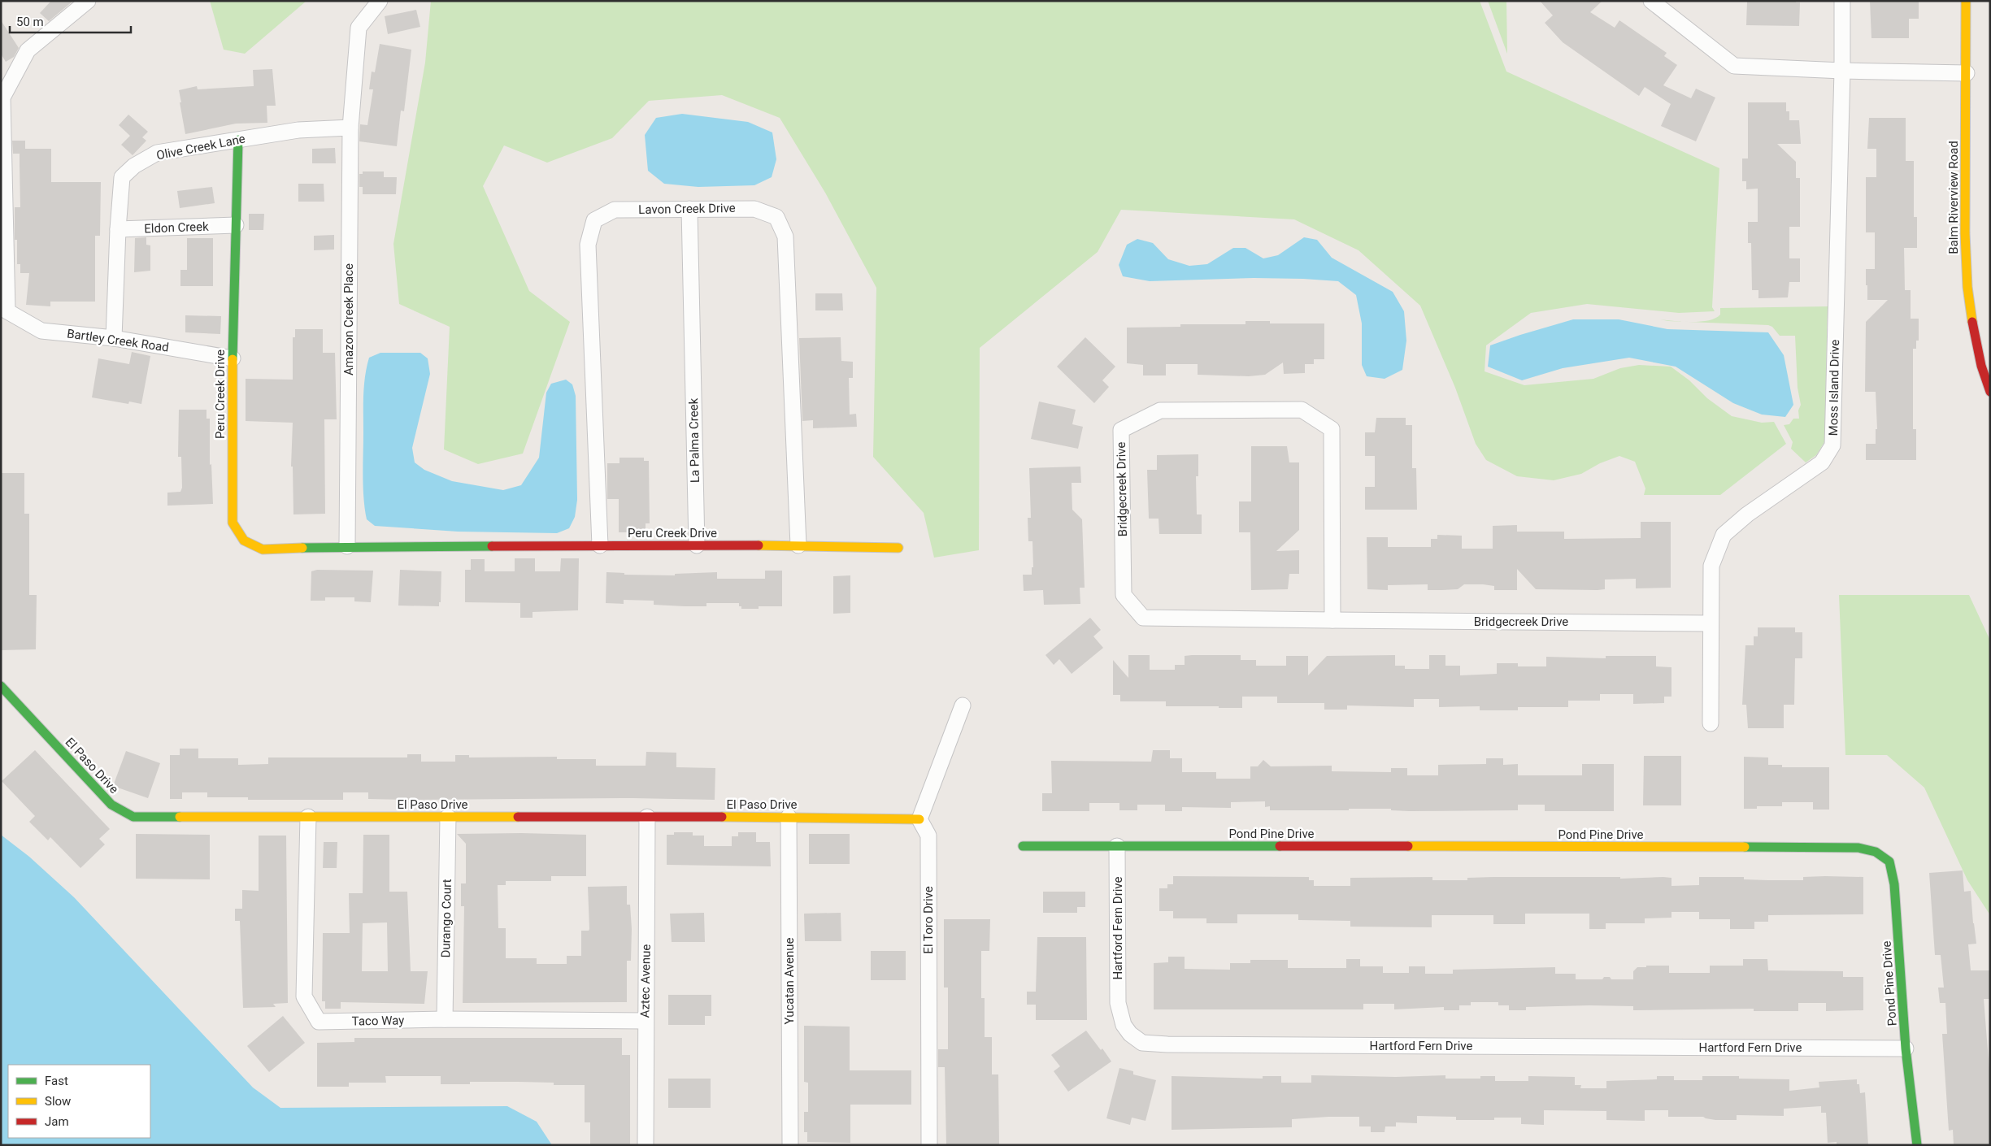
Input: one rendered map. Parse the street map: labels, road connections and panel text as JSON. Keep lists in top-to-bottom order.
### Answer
{
  "streets": {
    "street": [
      "Olive Creek Lane",
      "Balm Riverview Road",
      "Lavon Creek Drive",
      "Eldon Creek",
      "Amazon Creek Place",
      "Bartley Creek Road",
      "Moss Island Drive",
      "Peru Creek Drive",
      "La Palma Creek",
      "Bridgecreek Drive",
      "El Paso Drive",
      "Pond Pine Drive",
      "Durango Court",
      "El Toro Drive",
      "Hartford Fern Drive",
      "Aztec Avenue",
      "Yucatan Avenue",
      "Taco Way"
    ]
  },
  "crossings": [
    ["Olive Creek Lane", "Eldon Creek"],
    ["Olive Creek Lane", "Amazon Creek Place"],
    ["Olive Creek Lane", "Bartley Creek Road"],
    ["Olive Creek Lane", "Peru Creek Drive"],
    ["Lavon Creek Drive", "Peru Creek Drive"],
    ["Lavon Creek Drive", "La Palma Creek"],
    ["Eldon Creek", "Peru Creek Drive"],
    ["Amazon Creek Place", "Peru Creek Drive"],
    ["Bartley Creek Road", "Peru Creek Drive"],
    ["Moss Island Drive", "Bridgecreek Drive"],
    ["Peru Creek Drive", "La Palma Creek"],
    ["El Paso Drive", "Durango Court"],
    ["El Paso Drive", "El Toro Drive"],
    ["El Paso Drive", "Aztec Avenue"],
    ["El Paso Drive", "Yucatan Avenue"],
    ["El Paso Drive", "Taco Way"],
    ["Pond Pine Drive", "Hartford Fern Drive"],
    ["Durango Court", "Taco Way"],
    ["Aztec Avenue", "Taco Way"]
  ],
  "legend": ["Fast", "Slow", "Jam"],
  "scale_bar": "50 m"
}
